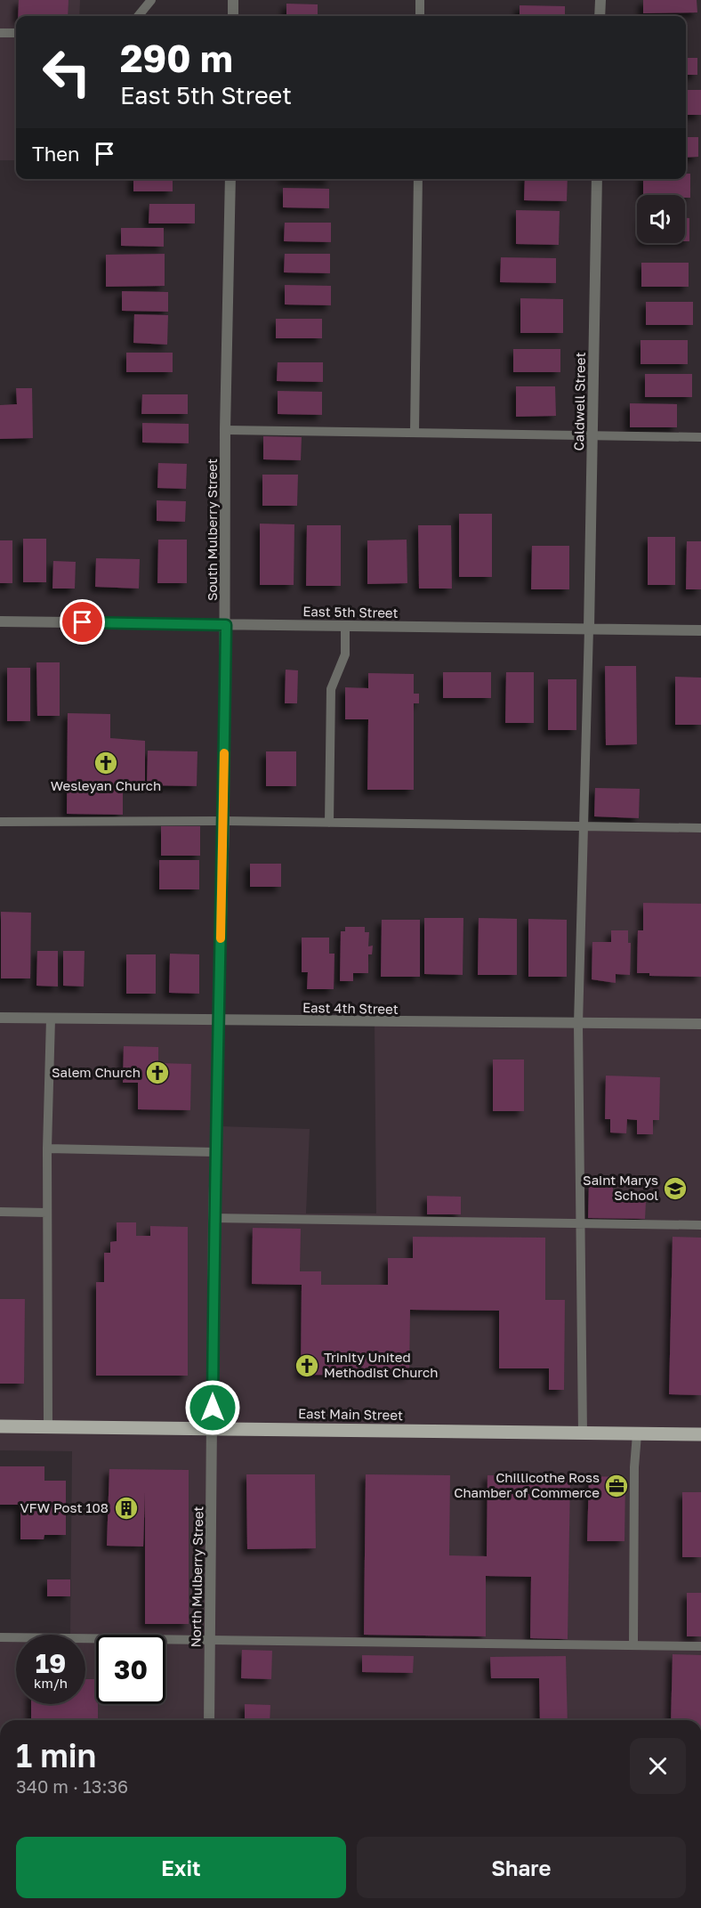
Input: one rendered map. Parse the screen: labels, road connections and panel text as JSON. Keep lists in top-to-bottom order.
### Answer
{
  "streets": {
    "main road": ["East Main Street"],
    "street": [
      "Caldwell Street",
      "South Mulberry Street",
      "East 5th Street",
      "East 4th Street",
      "North Mulberry Street"
    ]
  },
  "crossings": [
    ["Caldwell Street", "East 5th Street"],
    ["South Mulberry Street", "East 5th Street"],
    ["South Mulberry Street", "East 4th Street"],
    ["South Mulberry Street", "East Main Street"],
    ["South Mulberry Street", "North Mulberry Street"],
    ["East Main Street", "North Mulberry Street"]
  ],
  "places": {
    "church": ["Wesleyan Church", "Salem Church", "Trinity United Methodist Church"],
    "school or university": ["Saint Marys School"],
    "office": ["Chillicothe Ross Chamber of Commerce"],
    "building": ["VFW Post 108"]
  },
  "page": {
    "turn": ["290 m", "East 5th Street"],
    "then": "Then",
    "speed": "19 km/h",
    "limit": "30",
    "heading": ["1 min", "340 m · 13:36"],
    "buttons": ["Exit", "Share"]
  }
}
